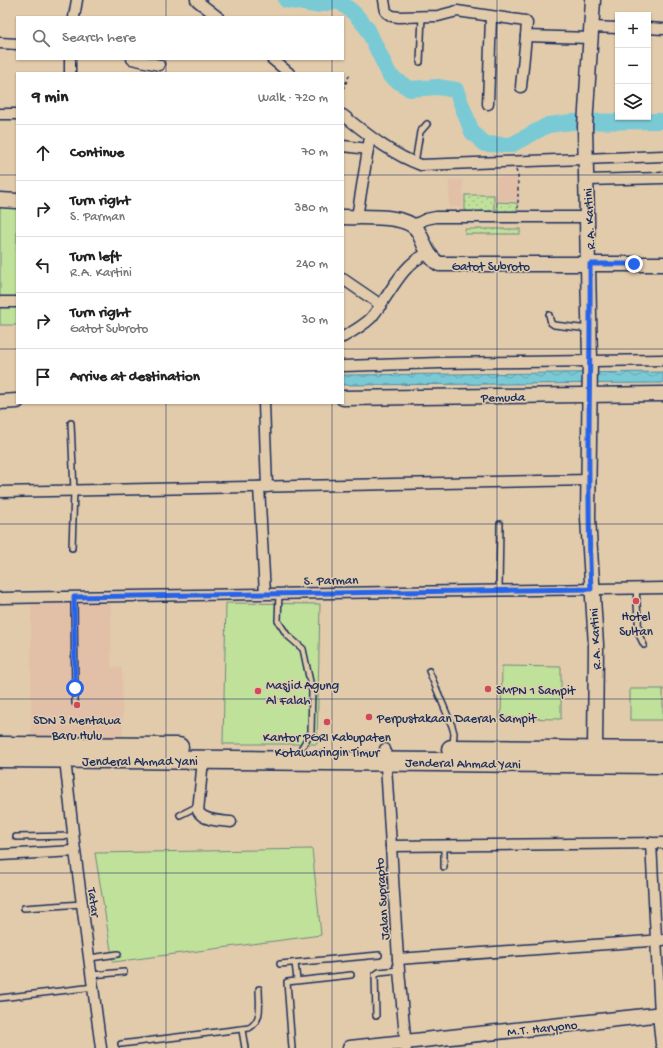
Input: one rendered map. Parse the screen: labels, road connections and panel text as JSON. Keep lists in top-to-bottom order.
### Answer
{
  "streets": {
    "highway": ["Jenderal Ahmad Yani"],
    "street": [
      "R.A. Kartini",
      "Gatot Subroto",
      "Pemuda",
      "S. Parman",
      "Jalan Suprapto",
      "Tatar",
      "M.T. Haryono"
    ]
  },
  "crossings": [
    ["R.A. Kartini", "Gatot Subroto"],
    ["R.A. Kartini", "Pemuda"],
    ["R.A. Kartini", "S. Parman"],
    ["R.A. Kartini", "Jenderal Ahmad Yani"],
    ["Jenderal Ahmad Yani", "Jalan Suprapto"],
    ["Jenderal Ahmad Yani", "Tatar"],
    ["Jalan Suprapto", "M.T. Haryono"]
  ],
  "places": [
    "Hotel Sultan",
    "SMPN 1 Sampit",
    "Masjid Agung Al Falah",
    "SDN 3 Mentawa Baru Hulu",
    "Perpustakaan Daerah Sampit",
    "Kantor PGRI Kabupaten Kotawaringin Timur"
  ],
  "page": {
    "map_buttons": ["+", "−"],
    "search": "Search here",
    "heading": ["9 min", "Walk · 720 m"],
    "list": [
      ["Continue", "70 m"],
      ["Turn right", "S. Parman", "380 m"],
      ["Turn left", "R.A. Kartini", "240 m"],
      ["Turn right", "Gatot Subroto", "30 m"],
      "Arrive at destination"
    ]
  }
}
